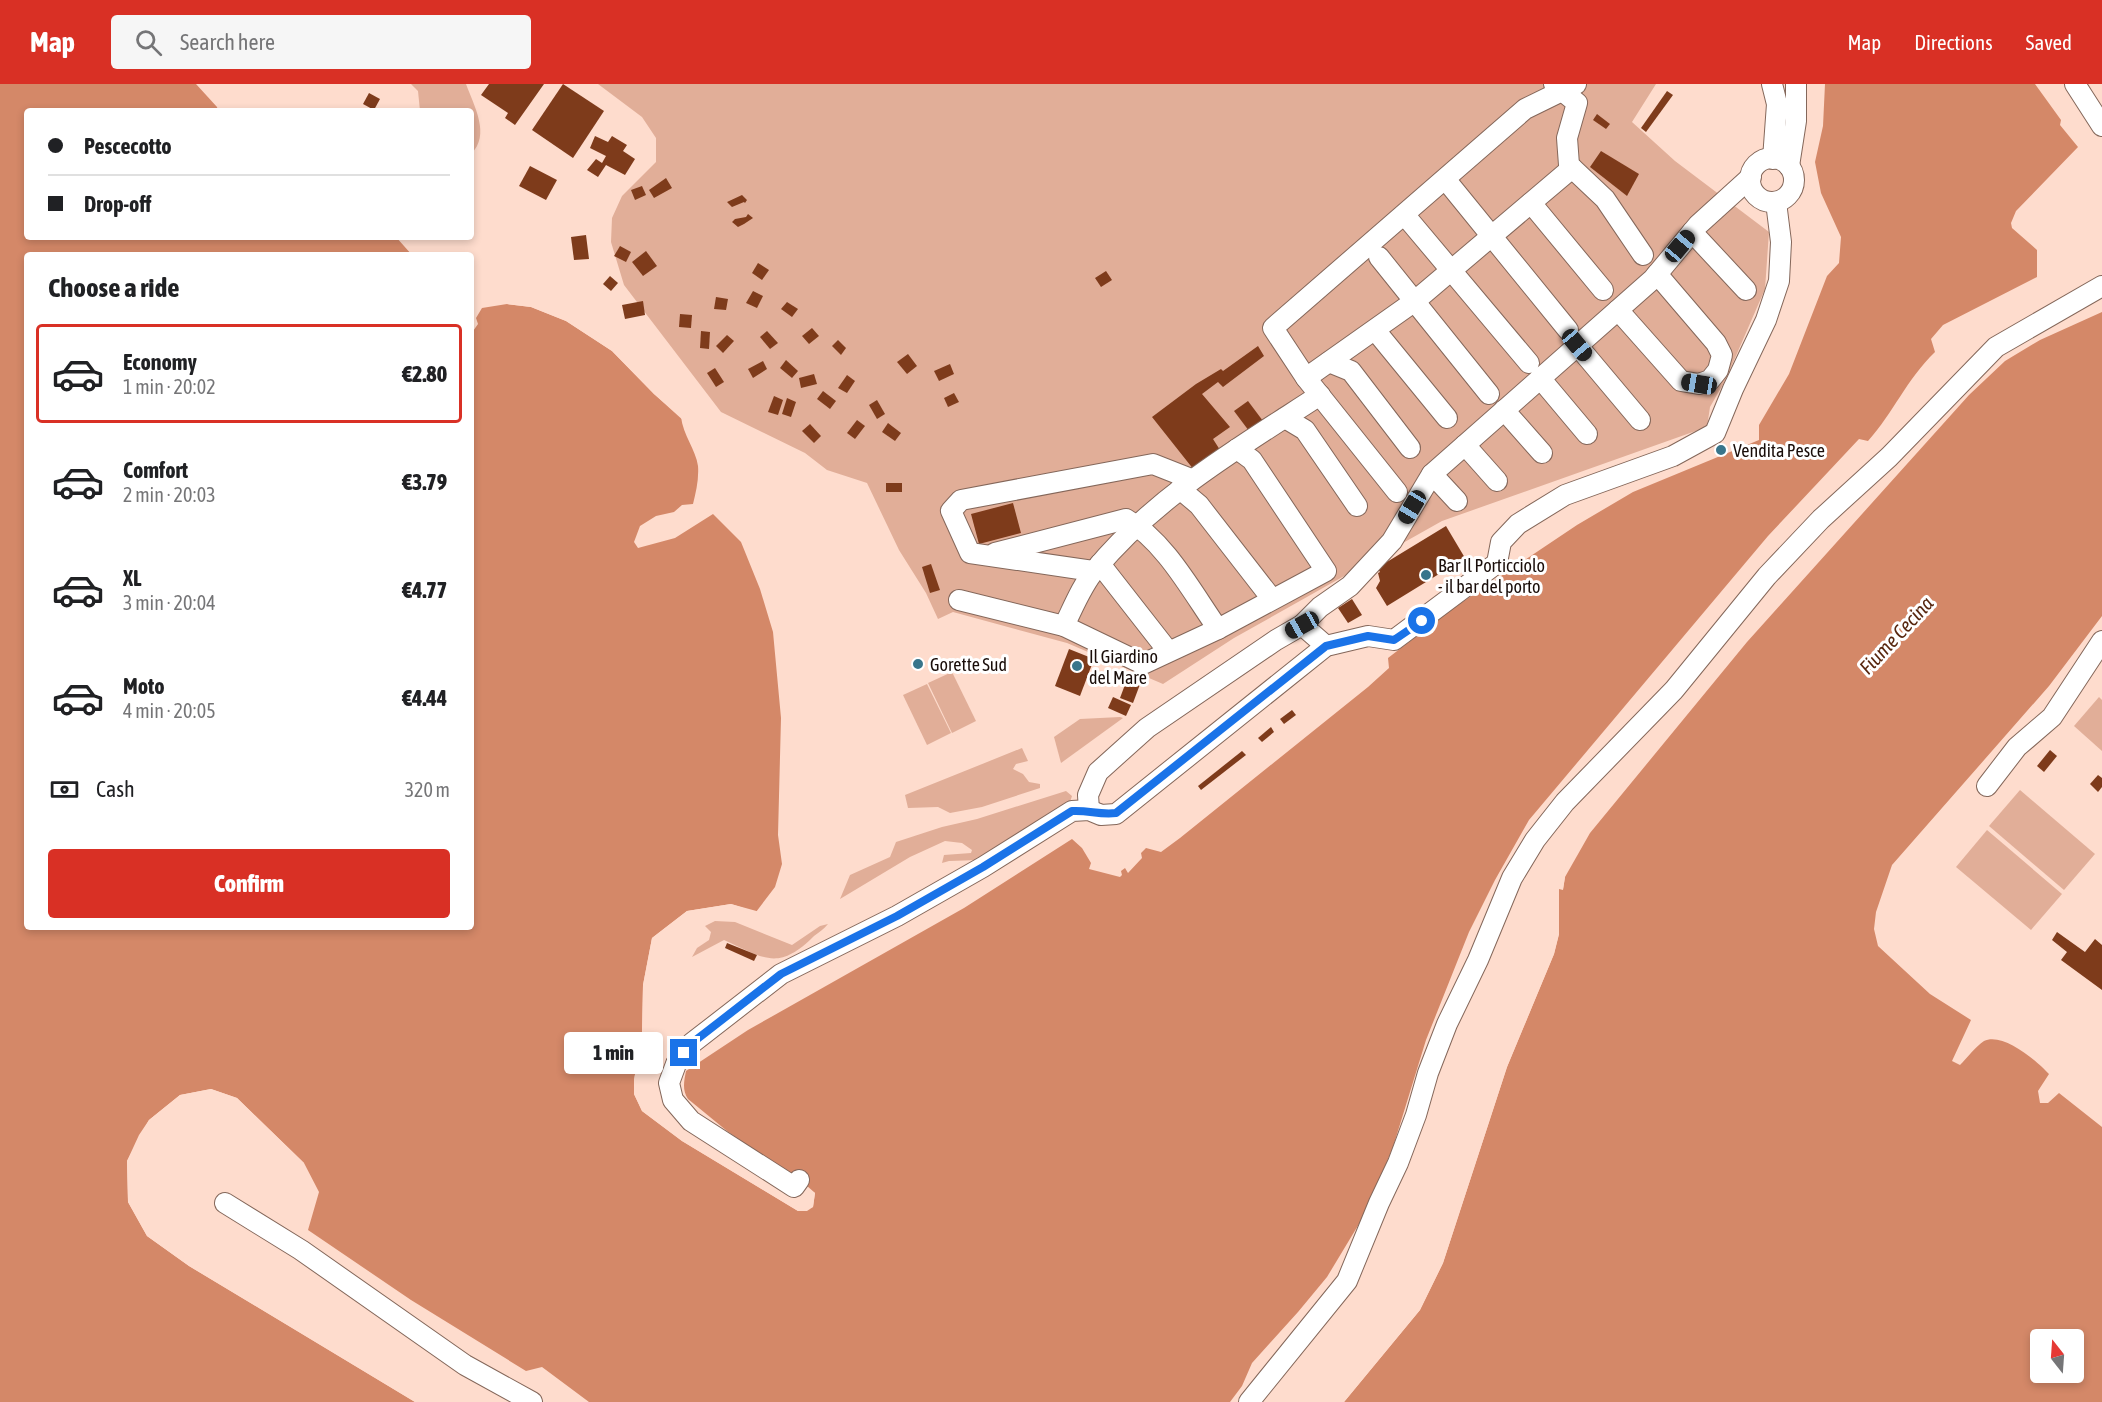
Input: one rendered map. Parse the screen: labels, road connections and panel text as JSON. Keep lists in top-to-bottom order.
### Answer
{
  "water": ["Fiume Cecina"],
  "places": [
    "Vendita Pesce",
    "Bar Il Porticciolo - il bar del porto",
    "Gorette Sud",
    "Il Giardino del Mare"
  ],
  "north": "top",
  "page": {
    "header": "Map",
    "search": "Search here",
    "nav": ["Map", "Directions", "Saved"],
    "banner": ["Pescecotto", "Drop-off"],
    "heading": "Choose a ride",
    "list": [
      {
        "name": "Economy",
        "note": "1 min · 20:02",
        "value": "€2.80"
      },
      {
        "name": "Comfort",
        "note": "2 min · 20:03",
        "value": "€3.79"
      },
      {
        "name": "XL",
        "note": "3 min · 20:04",
        "value": "€4.77"
      },
      {
        "name": "Moto",
        "note": "4 min · 20:05",
        "value": "€4.44"
      }
    ],
    "pay": ["Cash", "320 m"],
    "buttons": "Confirm",
    "bubble": "1 min"
  }
}
